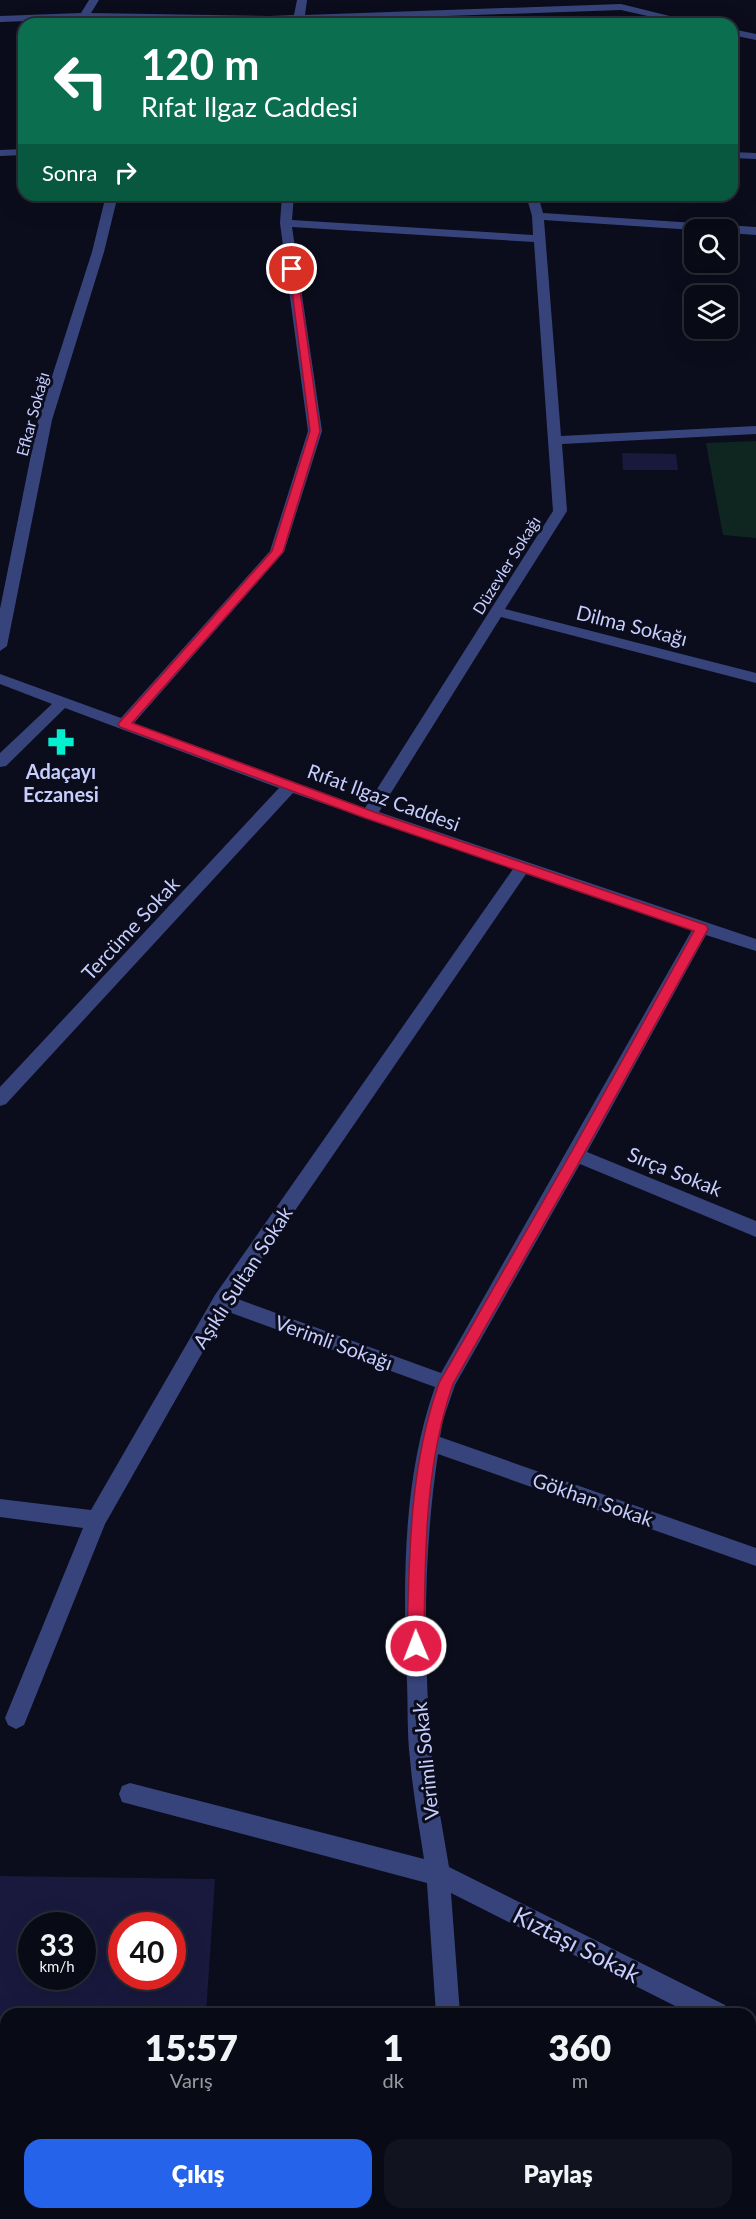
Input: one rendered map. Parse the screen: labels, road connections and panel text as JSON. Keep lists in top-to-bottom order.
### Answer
{
  "streets": {
    "street": [
      "Efkar Sokağı",
      "Düzevler Sokağı",
      "Dilma Sokağı",
      "Rıfat Ilgaz Caddesi",
      "Tercüme Sokak",
      "Sırça Sokak",
      "Aşıklı Sultan Sokak",
      "Verimli Sokağı",
      "Gökhan Sokak",
      "Verimli Sokak",
      "Kıztaşı Sokak"
    ]
  },
  "crossings": [
    ["Düzevler Sokağı", "Dilma Sokağı"],
    ["Düzevler Sokağı", "Rıfat Ilgaz Caddesi"],
    ["Rıfat Ilgaz Caddesi", "Tercüme Sokak"],
    ["Rıfat Ilgaz Caddesi", "Aşıklı Sultan Sokak"],
    ["Rıfat Ilgaz Caddesi", "Verimli Sokak"],
    ["Sırça Sokak", "Verimli Sokak"],
    ["Aşıklı Sultan Sokak", "Verimli Sokağı"],
    ["Verimli Sokağı", "Verimli Sokak"],
    ["Gökhan Sokak", "Verimli Sokak"],
    ["Verimli Sokak", "Kıztaşı Sokak"]
  ],
  "places": {
    "pharmacy": ["Adaçayı Eczanesi"]
  },
  "page": {
    "turn": ["120 m", "Rıfat Ilgaz Caddesi"],
    "then": "Sonra",
    "speed": "33 km/h",
    "limit": "40",
    "eta": [
      "15:57",
      "Varış",
      "1",
      "dk",
      "360",
      "m"
    ],
    "buttons": ["Çıkış", "Paylaş"]
  }
}
